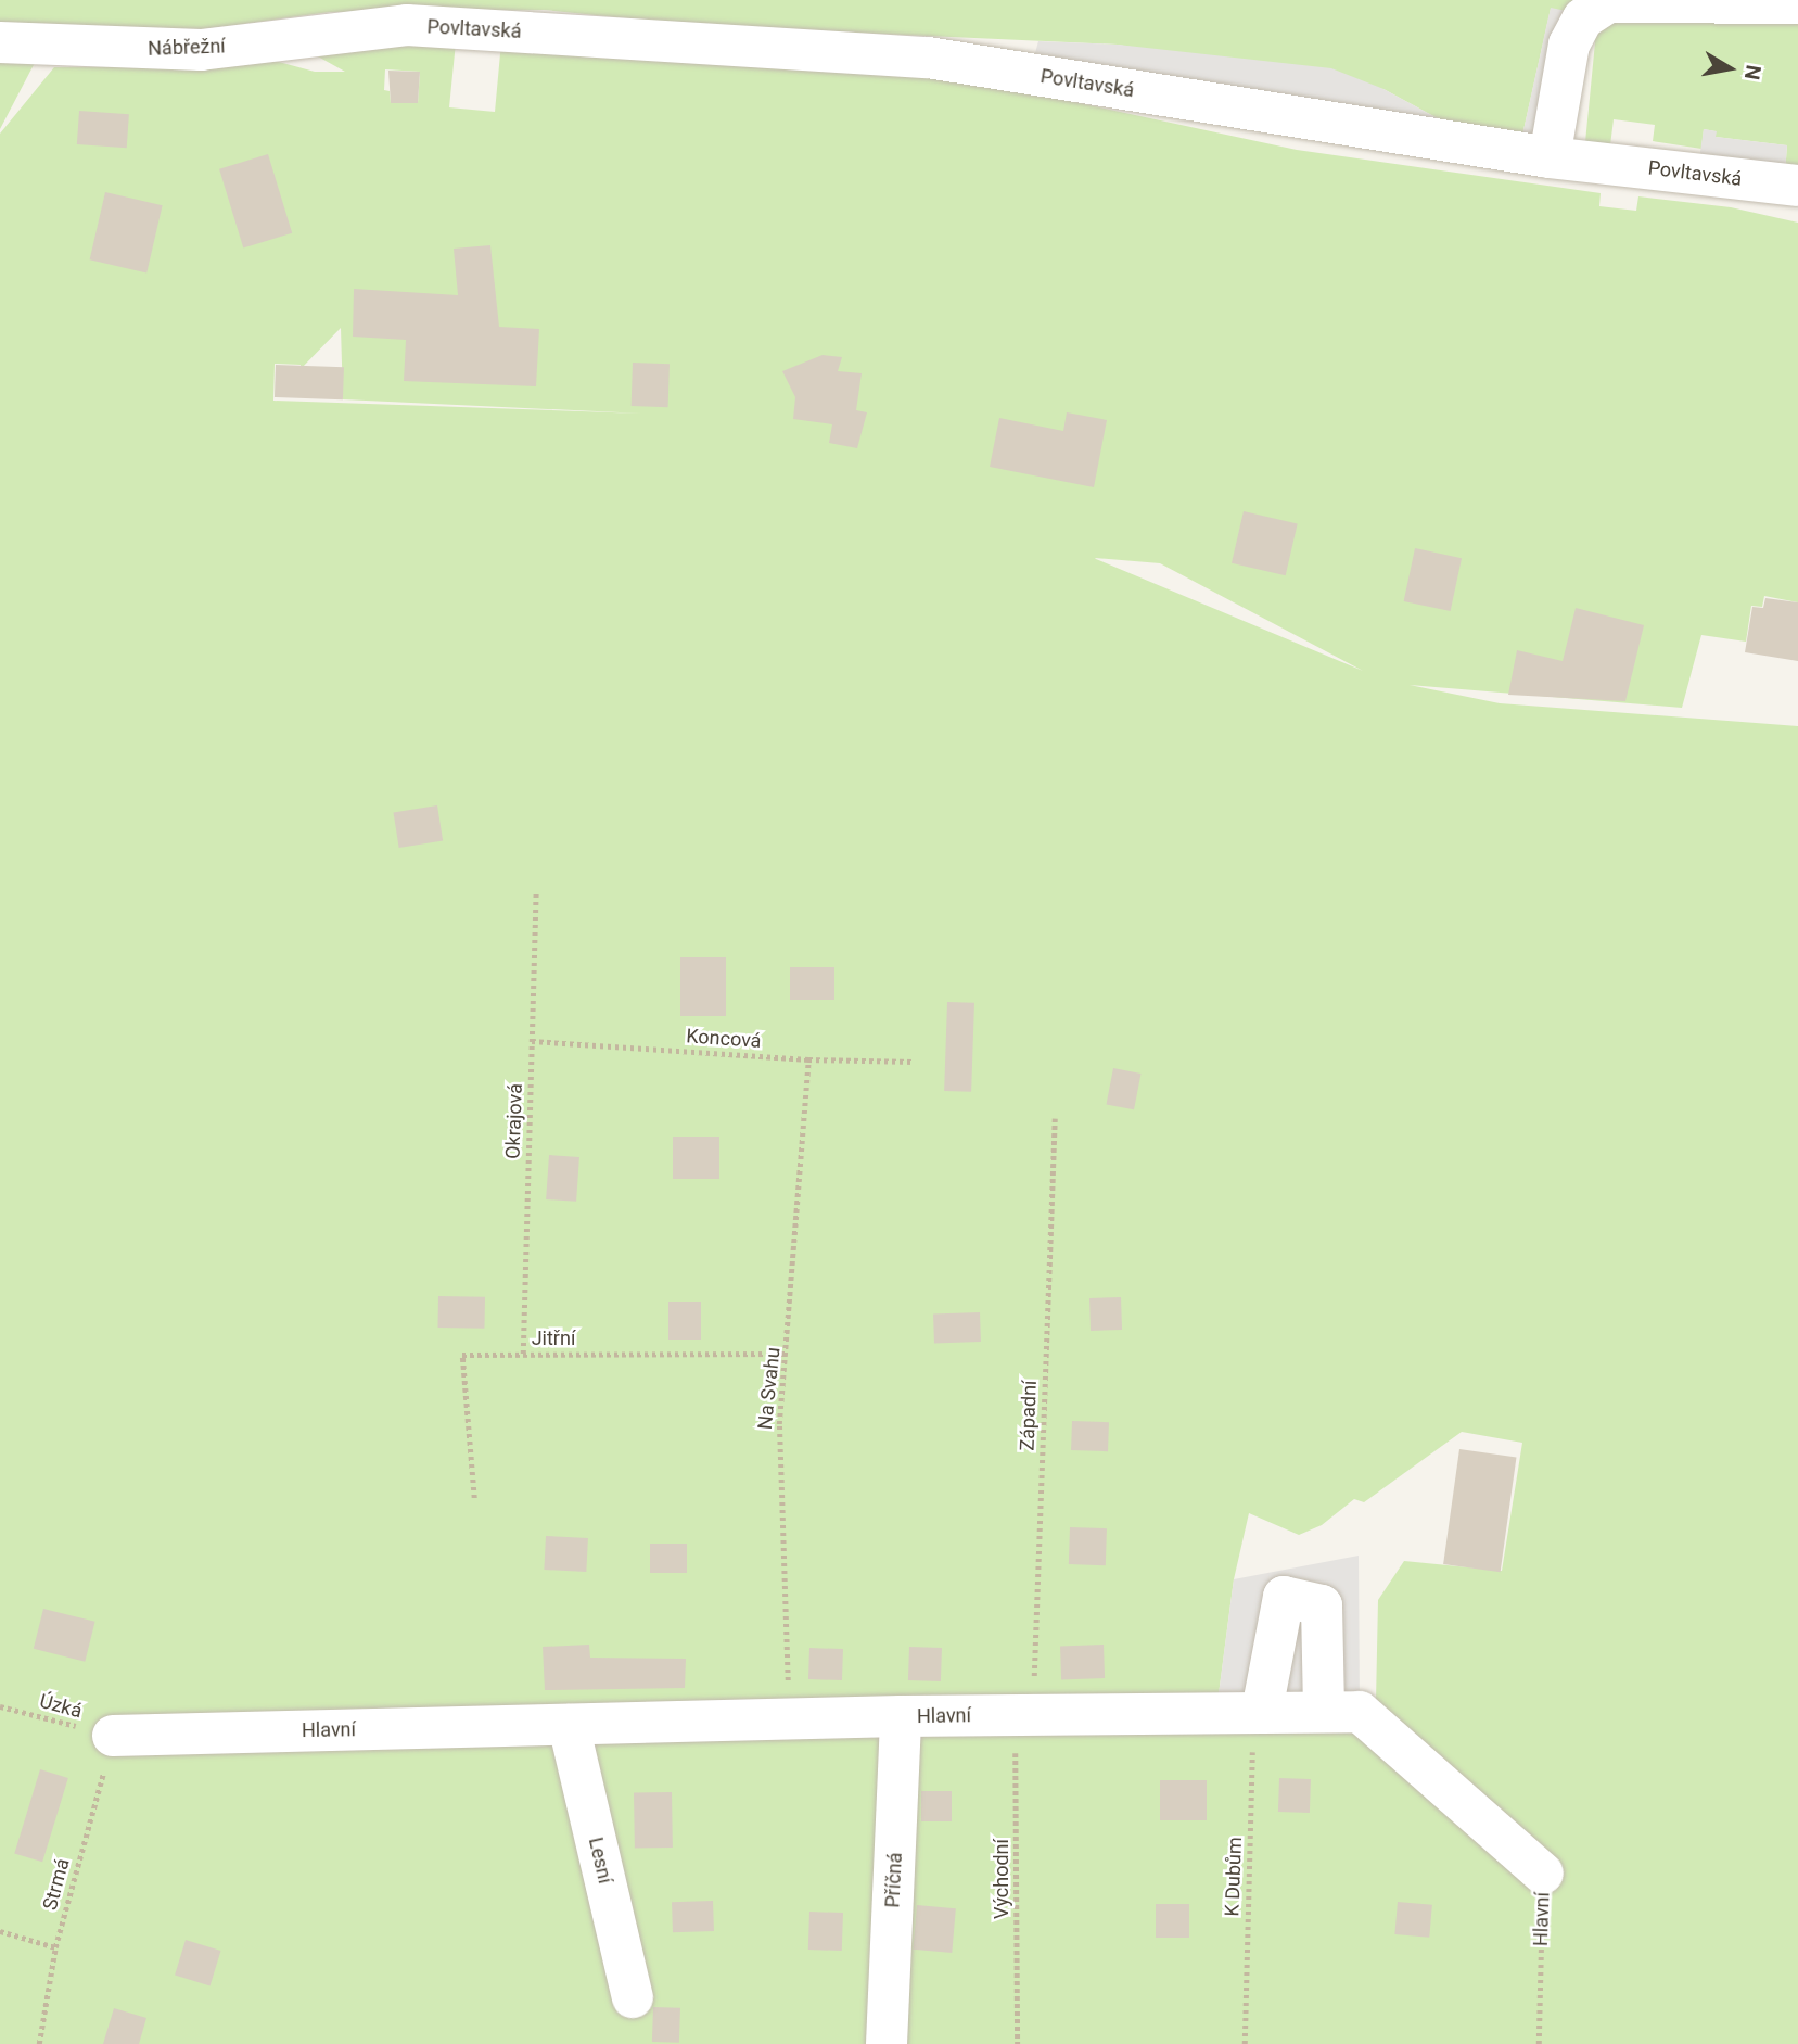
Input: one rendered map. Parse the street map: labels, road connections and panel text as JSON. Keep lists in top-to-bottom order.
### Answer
{
  "streets": {
    "street": [
      "Povltavská",
      "Nábřežní",
      "Hlavní",
      "Lesní",
      "Příčná"
    ],
    "path": [
      "Koncová",
      "Okrajová",
      "Jitřní",
      "Na Svahu",
      "Západní",
      "Úzká",
      "K Dubům",
      "Východní",
      "Strmá"
    ]
  },
  "crossings": [
    ["Povltavská", "Nábřežní"],
    ["Koncová", "Okrajová"],
    ["Koncová", "Na Svahu"],
    ["Okrajová", "Jitřní"],
    ["Jitřní", "Na Svahu"],
    ["Na Svahu", "Hlavní"],
    ["Západní", "Hlavní"],
    ["Západní", "Východní"],
    ["Úzká", "Hlavní"],
    ["Úzká", "Strmá"],
    ["Hlavní", "Lesní"],
    ["Hlavní", "K Dubům"],
    ["Hlavní", "Východní"],
    ["Hlavní", "Příčná"],
    ["Hlavní", "Strmá"]
  ],
  "north": "right"
}
